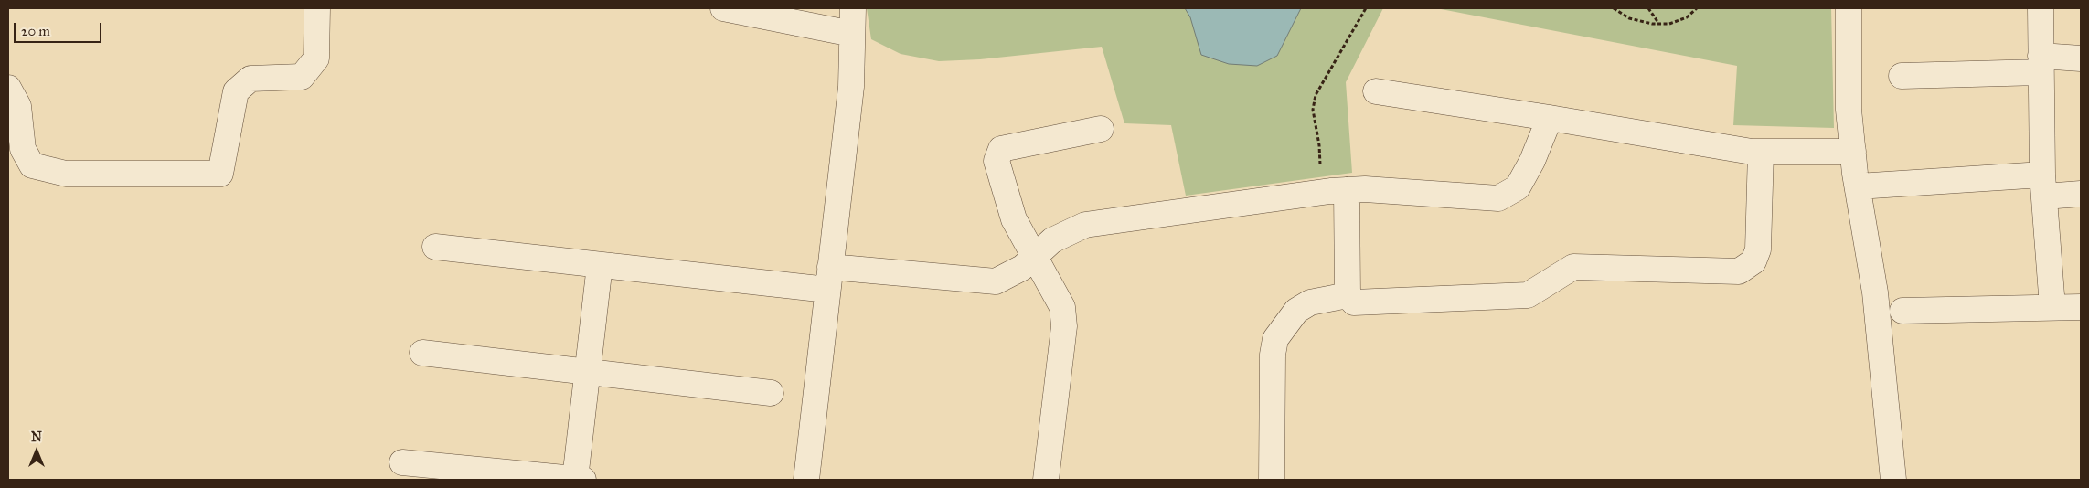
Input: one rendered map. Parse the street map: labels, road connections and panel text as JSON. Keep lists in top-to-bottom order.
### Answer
{
  "scale_bar": "20 m",
  "north": "top"
}
